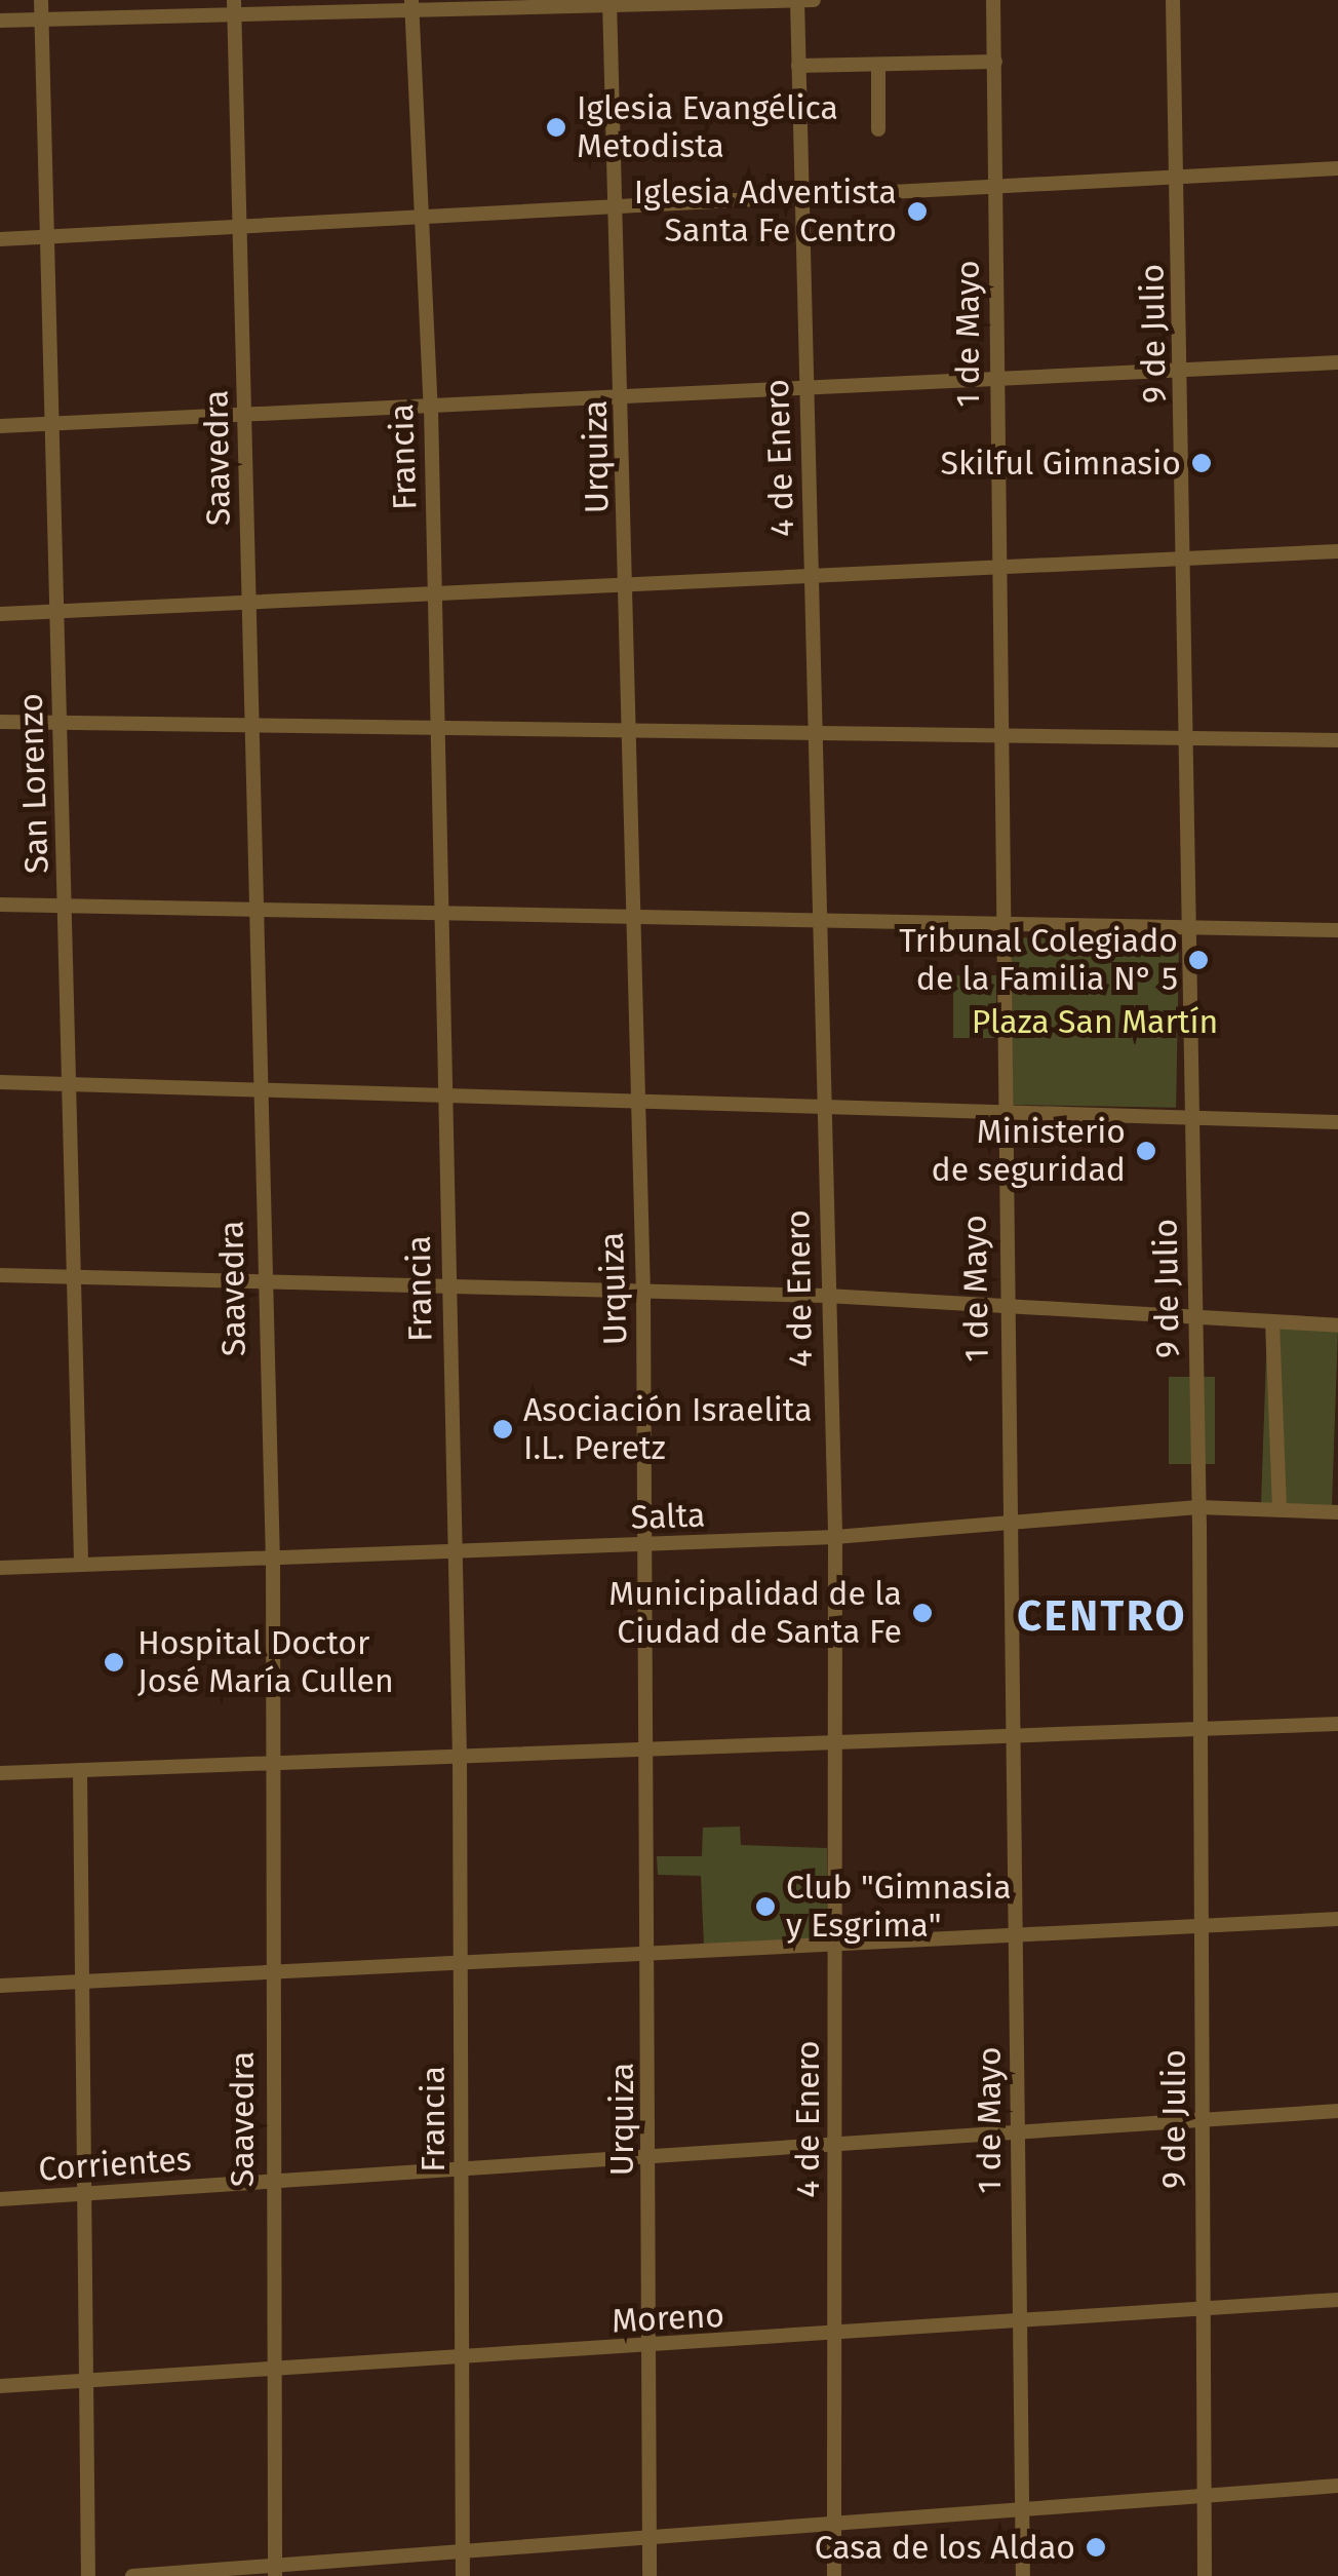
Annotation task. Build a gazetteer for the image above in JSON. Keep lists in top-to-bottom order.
{
  "streets": {
    "street": [
      "1 de Mayo",
      "9 de Julio",
      "Francia",
      "Urquiza",
      "Saavedra",
      "4 de Enero",
      "San Lorenzo",
      "Salta",
      "Corrientes",
      "Moreno"
    ]
  },
  "crossings": [
    ["1 de Mayo", "Salta"],
    ["1 de Mayo", "Corrientes"],
    ["1 de Mayo", "Moreno"],
    ["9 de Julio", "Salta"],
    ["9 de Julio", "Corrientes"],
    ["9 de Julio", "Moreno"],
    ["Francia", "Salta"],
    ["Francia", "Corrientes"],
    ["Francia", "Moreno"],
    ["Urquiza", "Salta"],
    ["Urquiza", "Corrientes"],
    ["Urquiza", "Moreno"],
    ["Saavedra", "Salta"],
    ["Saavedra", "Corrientes"],
    ["Saavedra", "Moreno"],
    ["4 de Enero", "Salta"],
    ["4 de Enero", "Corrientes"],
    ["4 de Enero", "Moreno"],
    ["San Lorenzo", "Salta"]
  ],
  "districts": ["CENTRO"],
  "parks": ["Plaza San Martín"],
  "places": [
    "Iglesia Evangélica Metodista",
    "Iglesia Adventista Santa Fe Centro",
    "Skilful Gimnasio",
    "Tribunal Colegiado de la Familia N° 5",
    "Ministerio de seguridad",
    "Asociación Israelita I.L. Peretz",
    "Municipalidad de la Ciudad de Santa Fe",
    "Hospital Doctor José María Cullen",
    "Club \"Gimnasia y Esgrima\"",
    "Casa de los Aldao"
  ]
}
